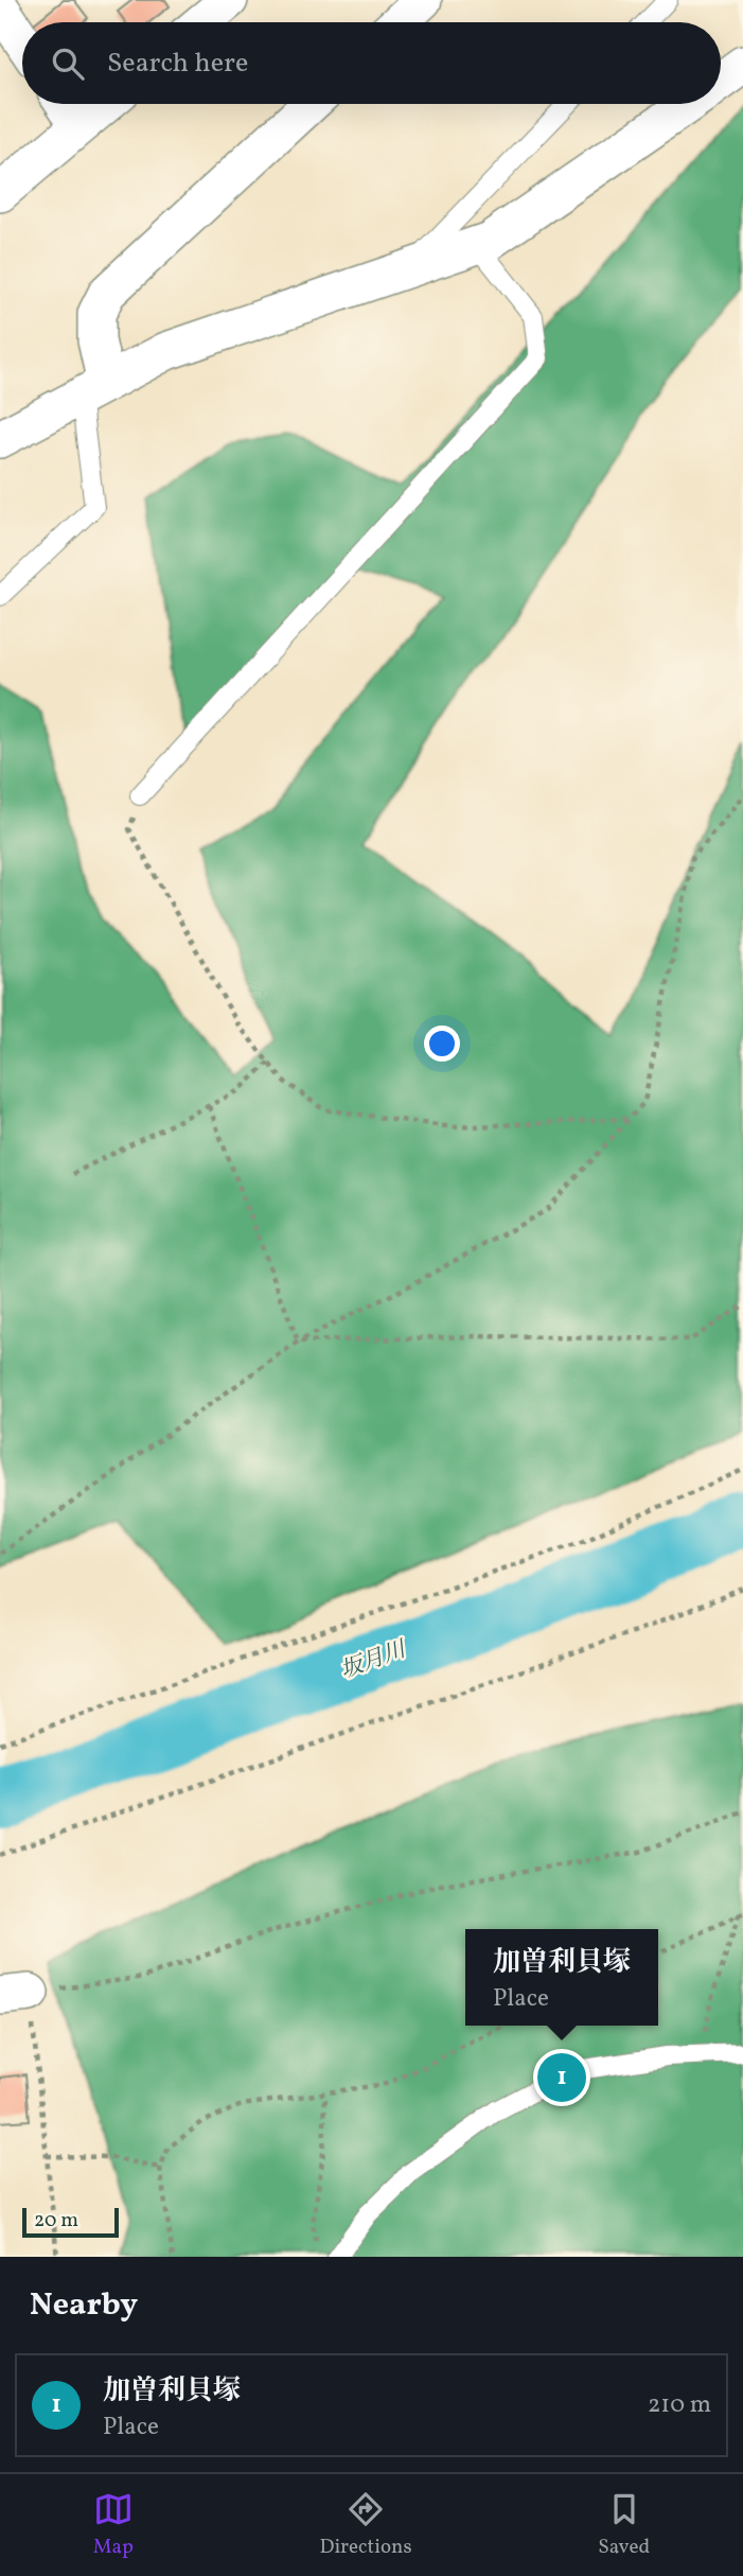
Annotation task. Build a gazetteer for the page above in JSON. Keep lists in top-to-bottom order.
{
  "water": ["坂月川"],
  "scale_bar": "20 m",
  "page": {
    "search": "Search here",
    "popup": ["加曽利貝塚", "Place"],
    "pins": "1",
    "scale": "20 m",
    "heading": "Nearby",
    "list": [
      {
        "mark": "1",
        "name": "加曽利貝塚",
        "note": "Place",
        "value": "210 m"
      }
    ],
    "nav": ["Map", "Directions", "Saved"]
  }
}
